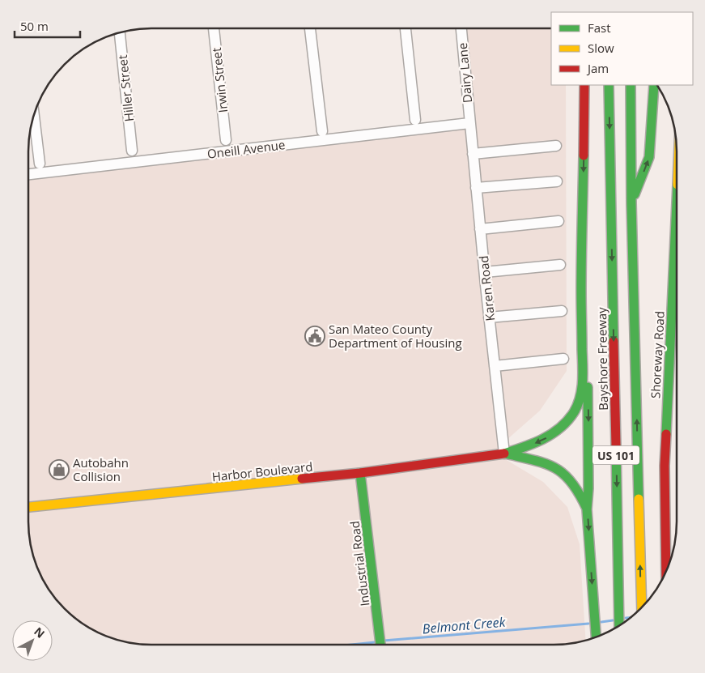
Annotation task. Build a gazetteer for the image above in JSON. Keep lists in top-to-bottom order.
{
  "streets": {
    "main road": [
      "Shoreway Road",
      "Bayshore Freeway",
      "US 101",
      "Harbor Boulevard",
      "Industrial Road"
    ],
    "street": [
      "Dairy Lane",
      "Irwin Street",
      "Hiller Street",
      "Oneill Avenue",
      "Karen Road"
    ]
  },
  "crossings": [
    ["Dairy Lane", "Oneill Avenue"],
    ["Dairy Lane", "Karen Road"],
    ["Oneill Avenue", "Karen Road"],
    ["Karen Road", "Harbor Boulevard"],
    ["Harbor Boulevard", "Industrial Road"]
  ],
  "water": ["Belmont Creek"],
  "places": {
    "public building": ["San Mateo County Department of Housing"],
    "shop": ["Autobahn Collision"]
  },
  "legend": ["Fast", "Slow", "Jam"],
  "scale_bar": "50 m",
  "north": "top right"
}
